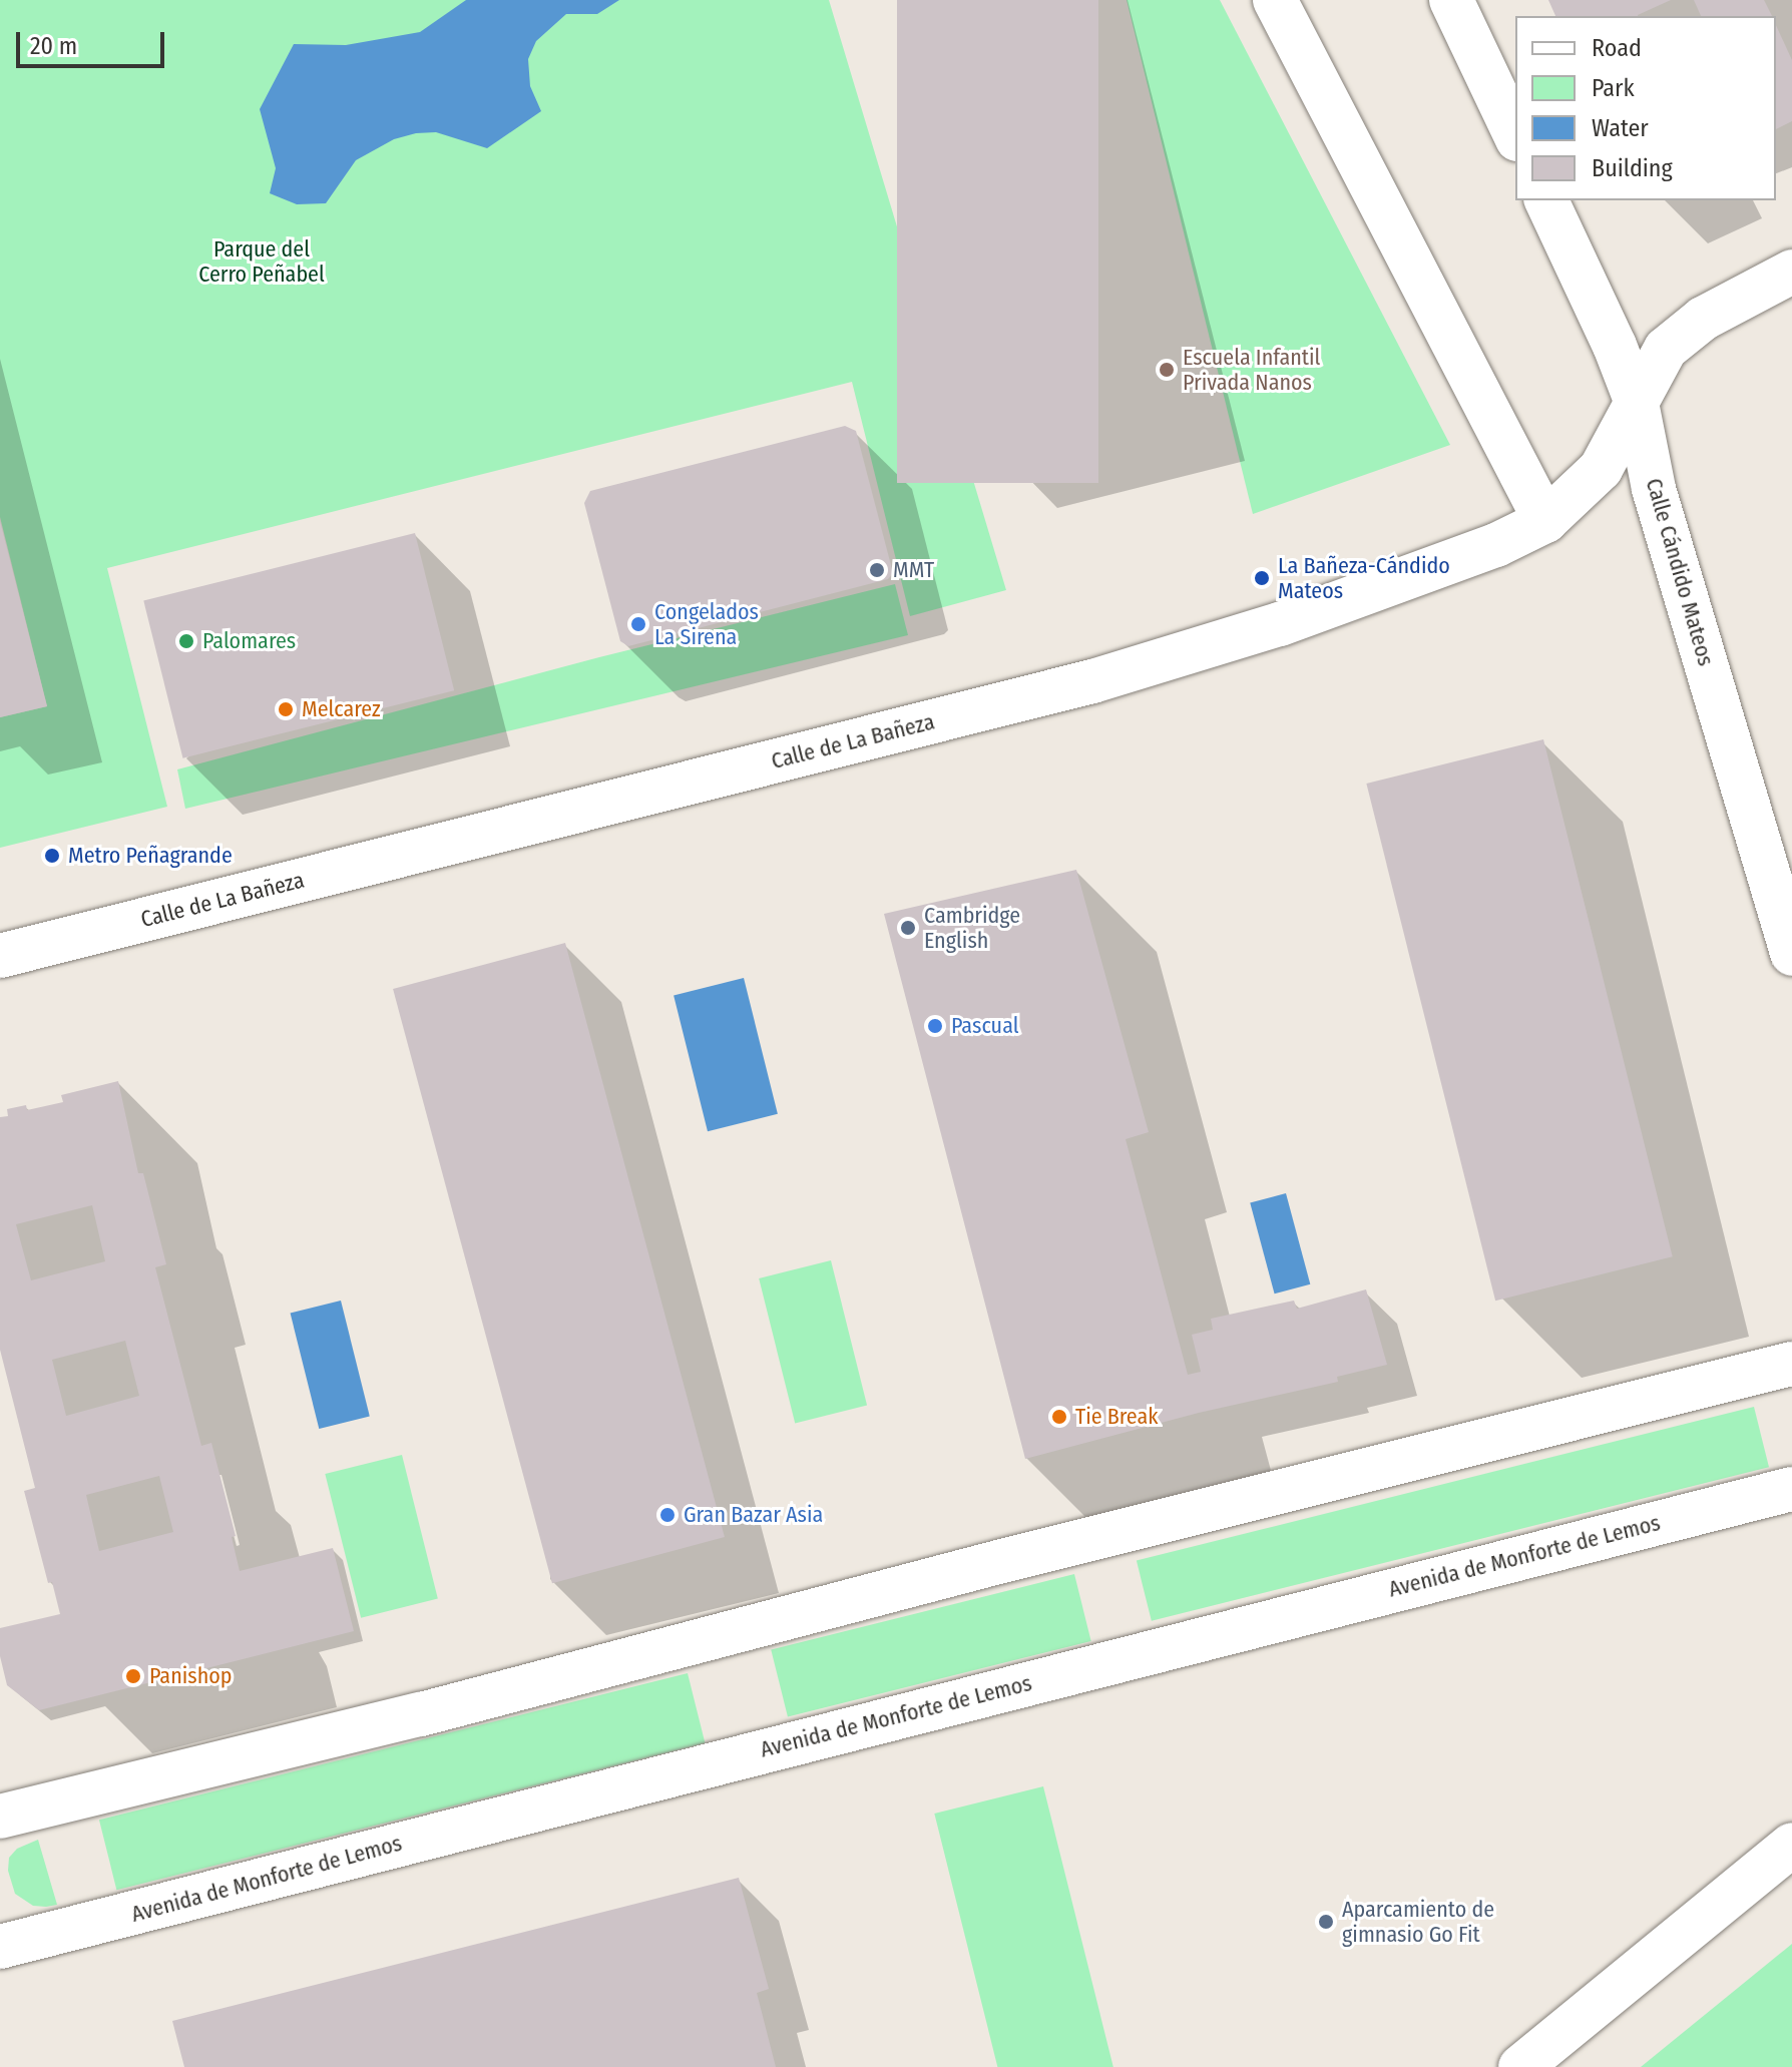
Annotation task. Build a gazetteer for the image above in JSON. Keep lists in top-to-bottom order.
{
  "streets": {
    "street": ["Calle Cándido Mateos", "Calle de La Bañeza", "Avenida de Monforte de Lemos"]
  },
  "crossings": [
    ["Calle Cándido Mateos", "Calle de La Bañeza"]
  ],
  "parks": ["Parque del Cerro Peñabel"],
  "places": [
    "Escuela Infantil Privada Nanos",
    "MMT",
    "La Bañeza-Cándido Mateos",
    "Congelados La Sirena",
    "Palomares",
    "Melcarez",
    "Metro Peñagrande",
    "Cambridge English",
    "Pascual",
    "Tie Break",
    "Gran Bazar Asia",
    "Panishop",
    "Aparcamiento de gimnasio Go Fit"
  ],
  "legend": [
    "Road",
    "Park",
    "Water",
    "Building"
  ],
  "scale_bar": "20 m"
}
